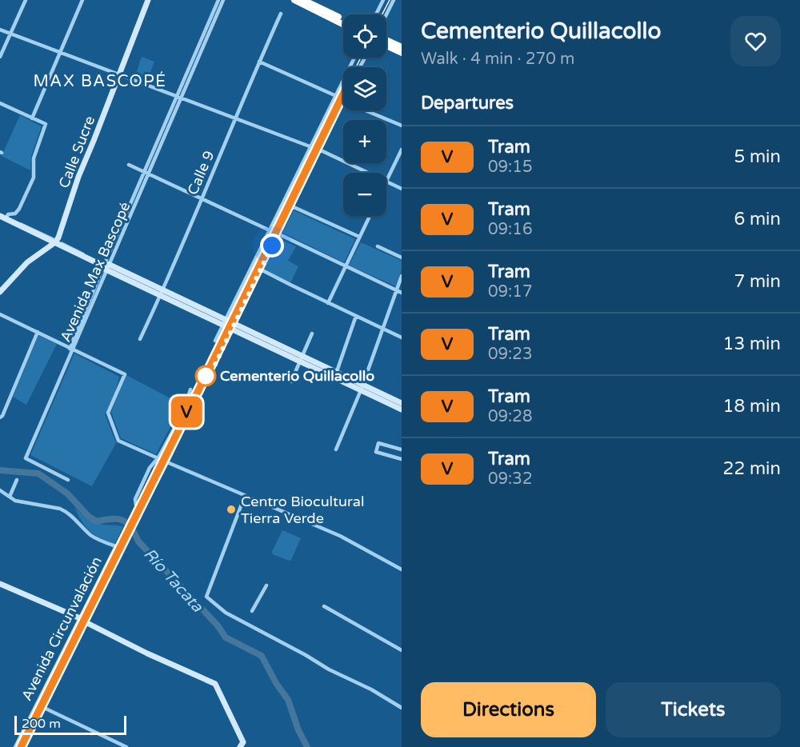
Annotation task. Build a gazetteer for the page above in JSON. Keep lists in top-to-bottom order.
{
  "streets": {
    "main road": ["Calle Sucre"],
    "street": ["Calle 9", "Avenida Max Bascopé", "Avenida Circunvalación"]
  },
  "districts": ["MAX BASCOPÉ"],
  "water": ["Río Tacata"],
  "places": ["Cementerio Quillacollo", "Centro Biocultural Tierra Verde"],
  "lines": ["tram line V"],
  "scale_bar": "200 m",
  "page": {
    "on_map": "V",
    "heading": [
      ["Cementerio Quillacollo", "Walk · 4 min · 270 m"],
      "Departures"
    ],
    "map_buttons": ["+", "−"],
    "list": [
      {
        "mark": "V",
        "name": "Tram",
        "note": "09:15",
        "value": "5 min"
      },
      {
        "mark": "V",
        "name": "Tram",
        "note": "09:16",
        "value": "6 min"
      },
      {
        "mark": "V",
        "name": "Tram",
        "note": "09:17",
        "value": "7 min"
      },
      {
        "mark": "V",
        "name": "Tram",
        "note": "09:23",
        "value": "13 min"
      },
      {
        "mark": "V",
        "name": "Tram",
        "note": "09:28",
        "value": "18 min"
      },
      {
        "mark": "V",
        "name": "Tram",
        "note": "09:32",
        "value": "22 min"
      }
    ],
    "buttons": ["Directions", "Tickets"],
    "scale": "200 m"
  }
}
